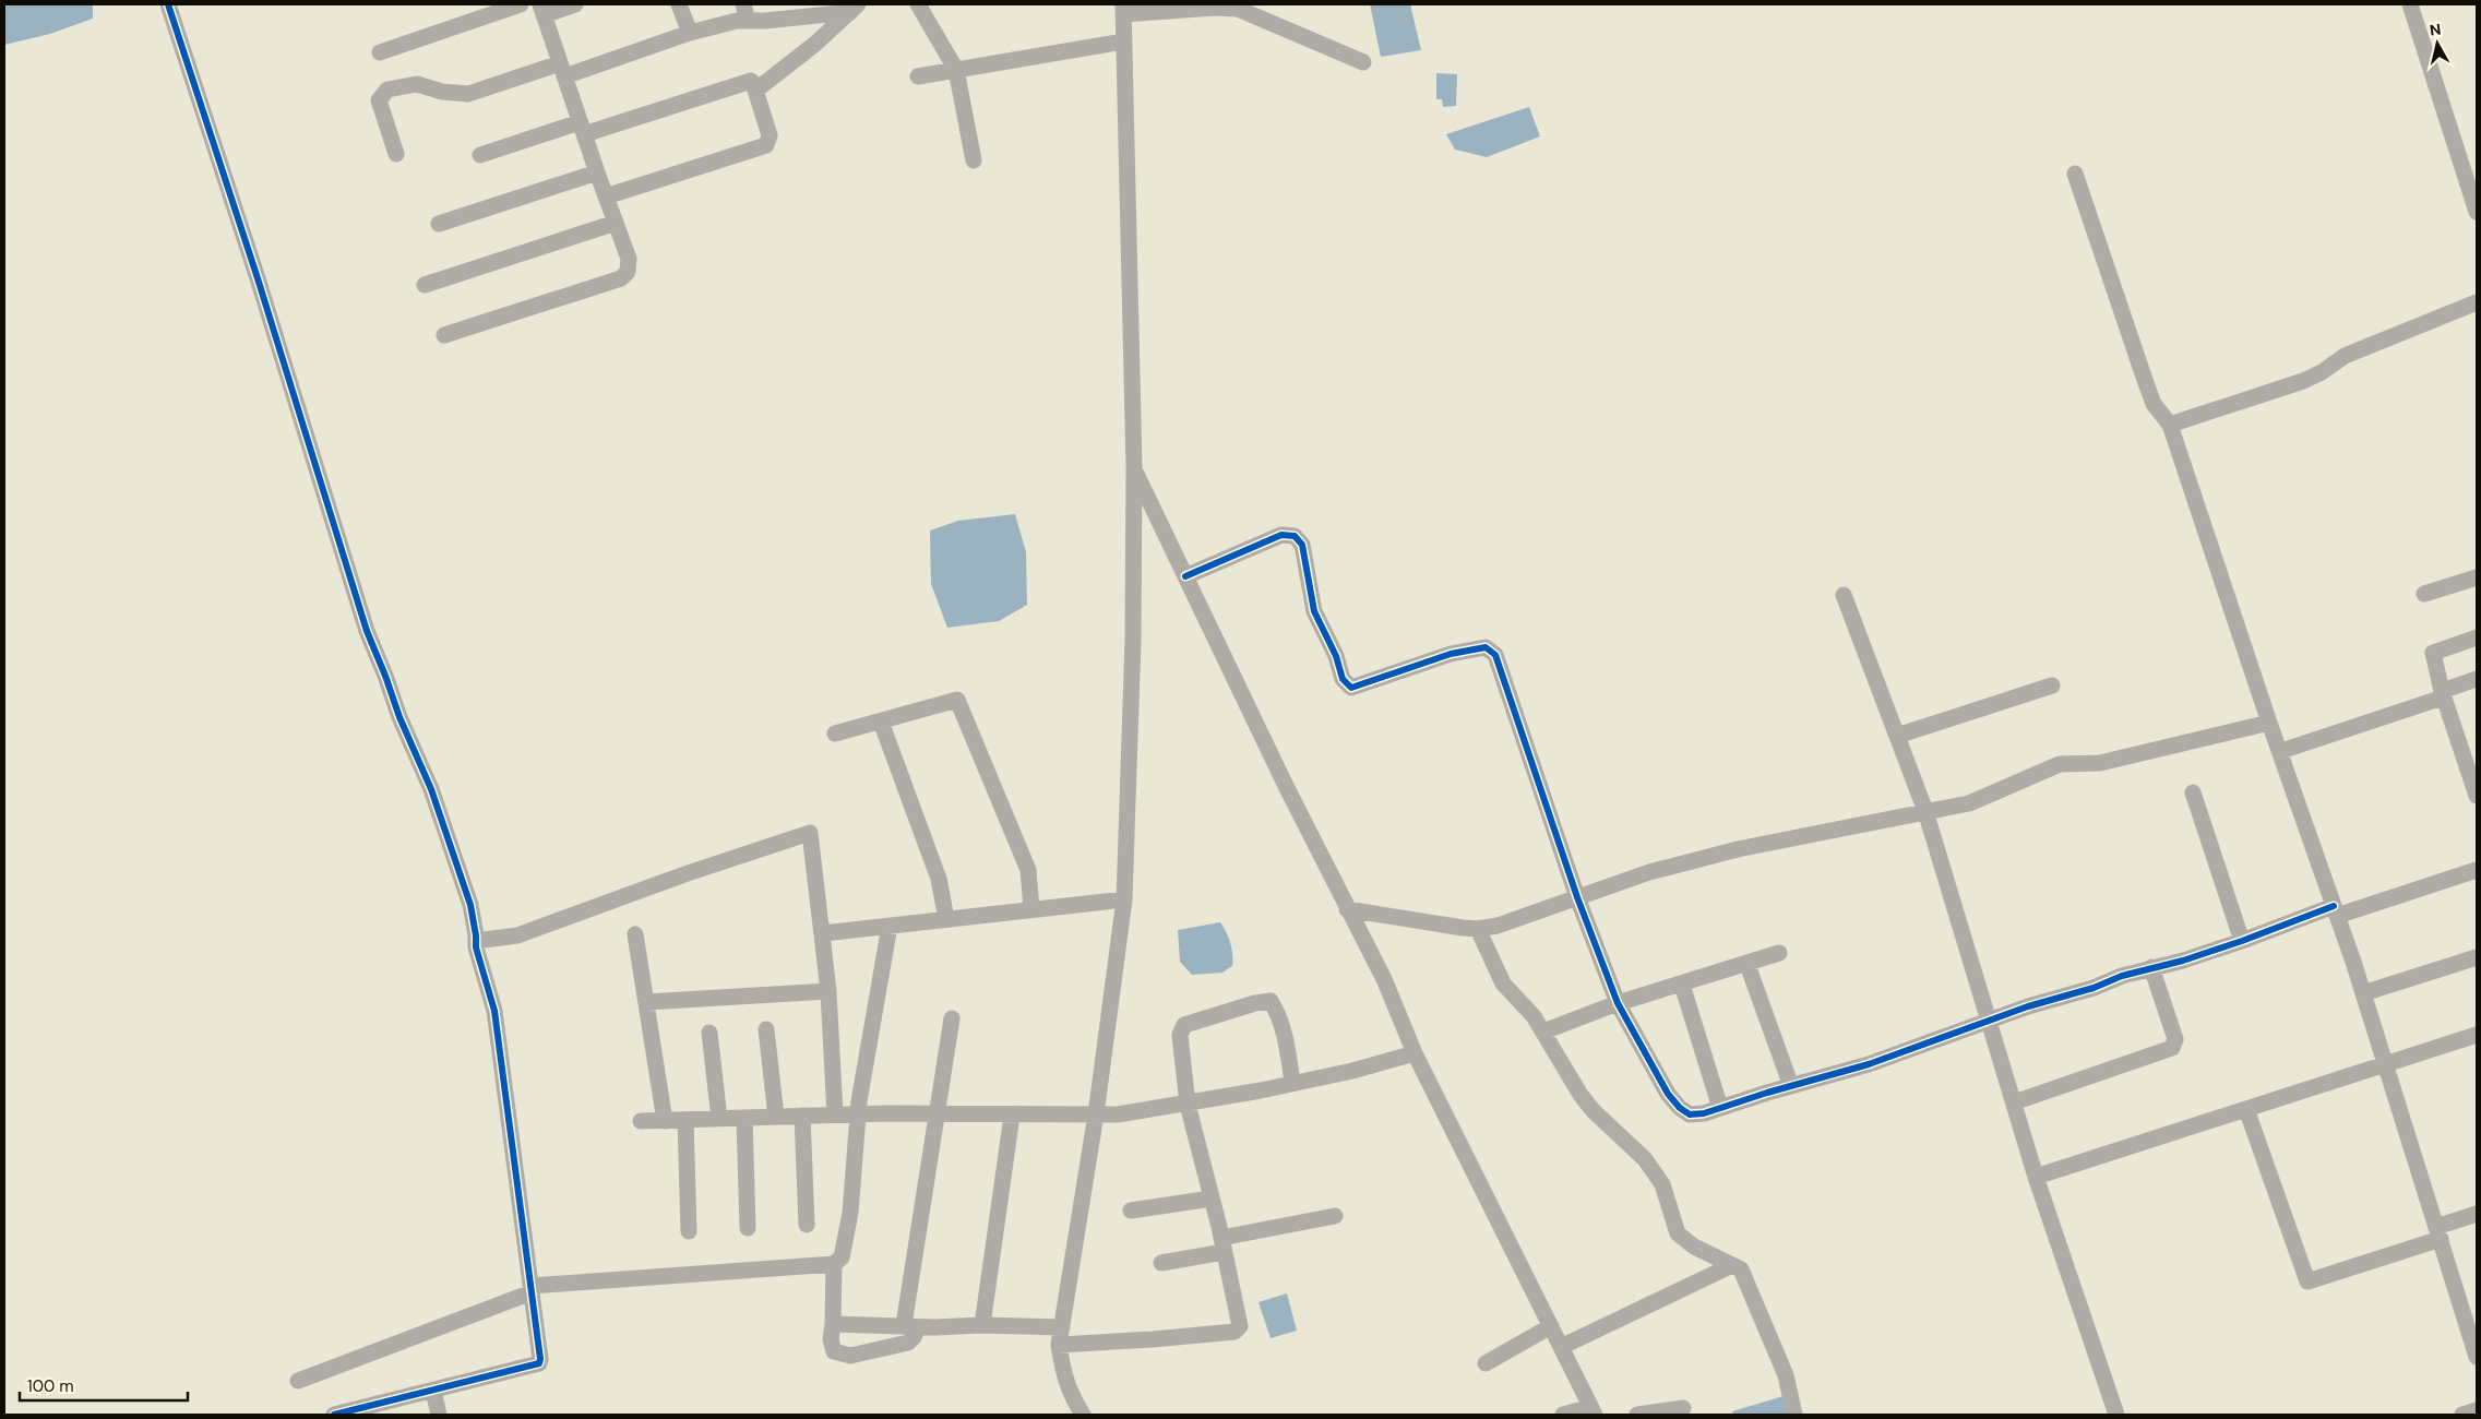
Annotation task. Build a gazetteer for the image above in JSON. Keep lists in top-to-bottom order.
{
  "scale_bar": "100 m",
  "north": "top"
}
